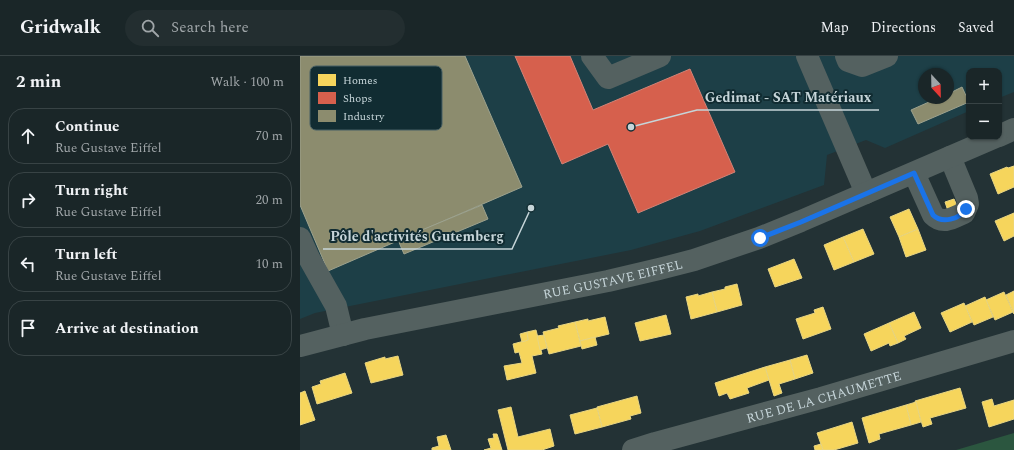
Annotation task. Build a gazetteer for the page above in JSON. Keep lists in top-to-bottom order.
{
  "streets": {
    "street": ["RUE GUSTAVE EIFFEL", "RUE DE LA CHAUMETTE"]
  },
  "places": ["Gedimat - SAT Matériaux", "Pôle d'activités Gutemberg"],
  "legend": ["Homes", "Shops", "Industry"],
  "north": "bottom",
  "page": {
    "header": "Gridwalk",
    "search": "Search here",
    "nav": ["Map", "Directions", "Saved"],
    "heading": ["2 min", "Walk · 100 m"],
    "map_buttons": ["+", "−"],
    "list": [
      ["Continue", "Rue Gustave Eiffel", "70 m"],
      ["Turn right", "Rue Gustave Eiffel", "20 m"],
      ["Turn left", "Rue Gustave Eiffel", "10 m"],
      "Arrive at destination"
    ]
  }
}
